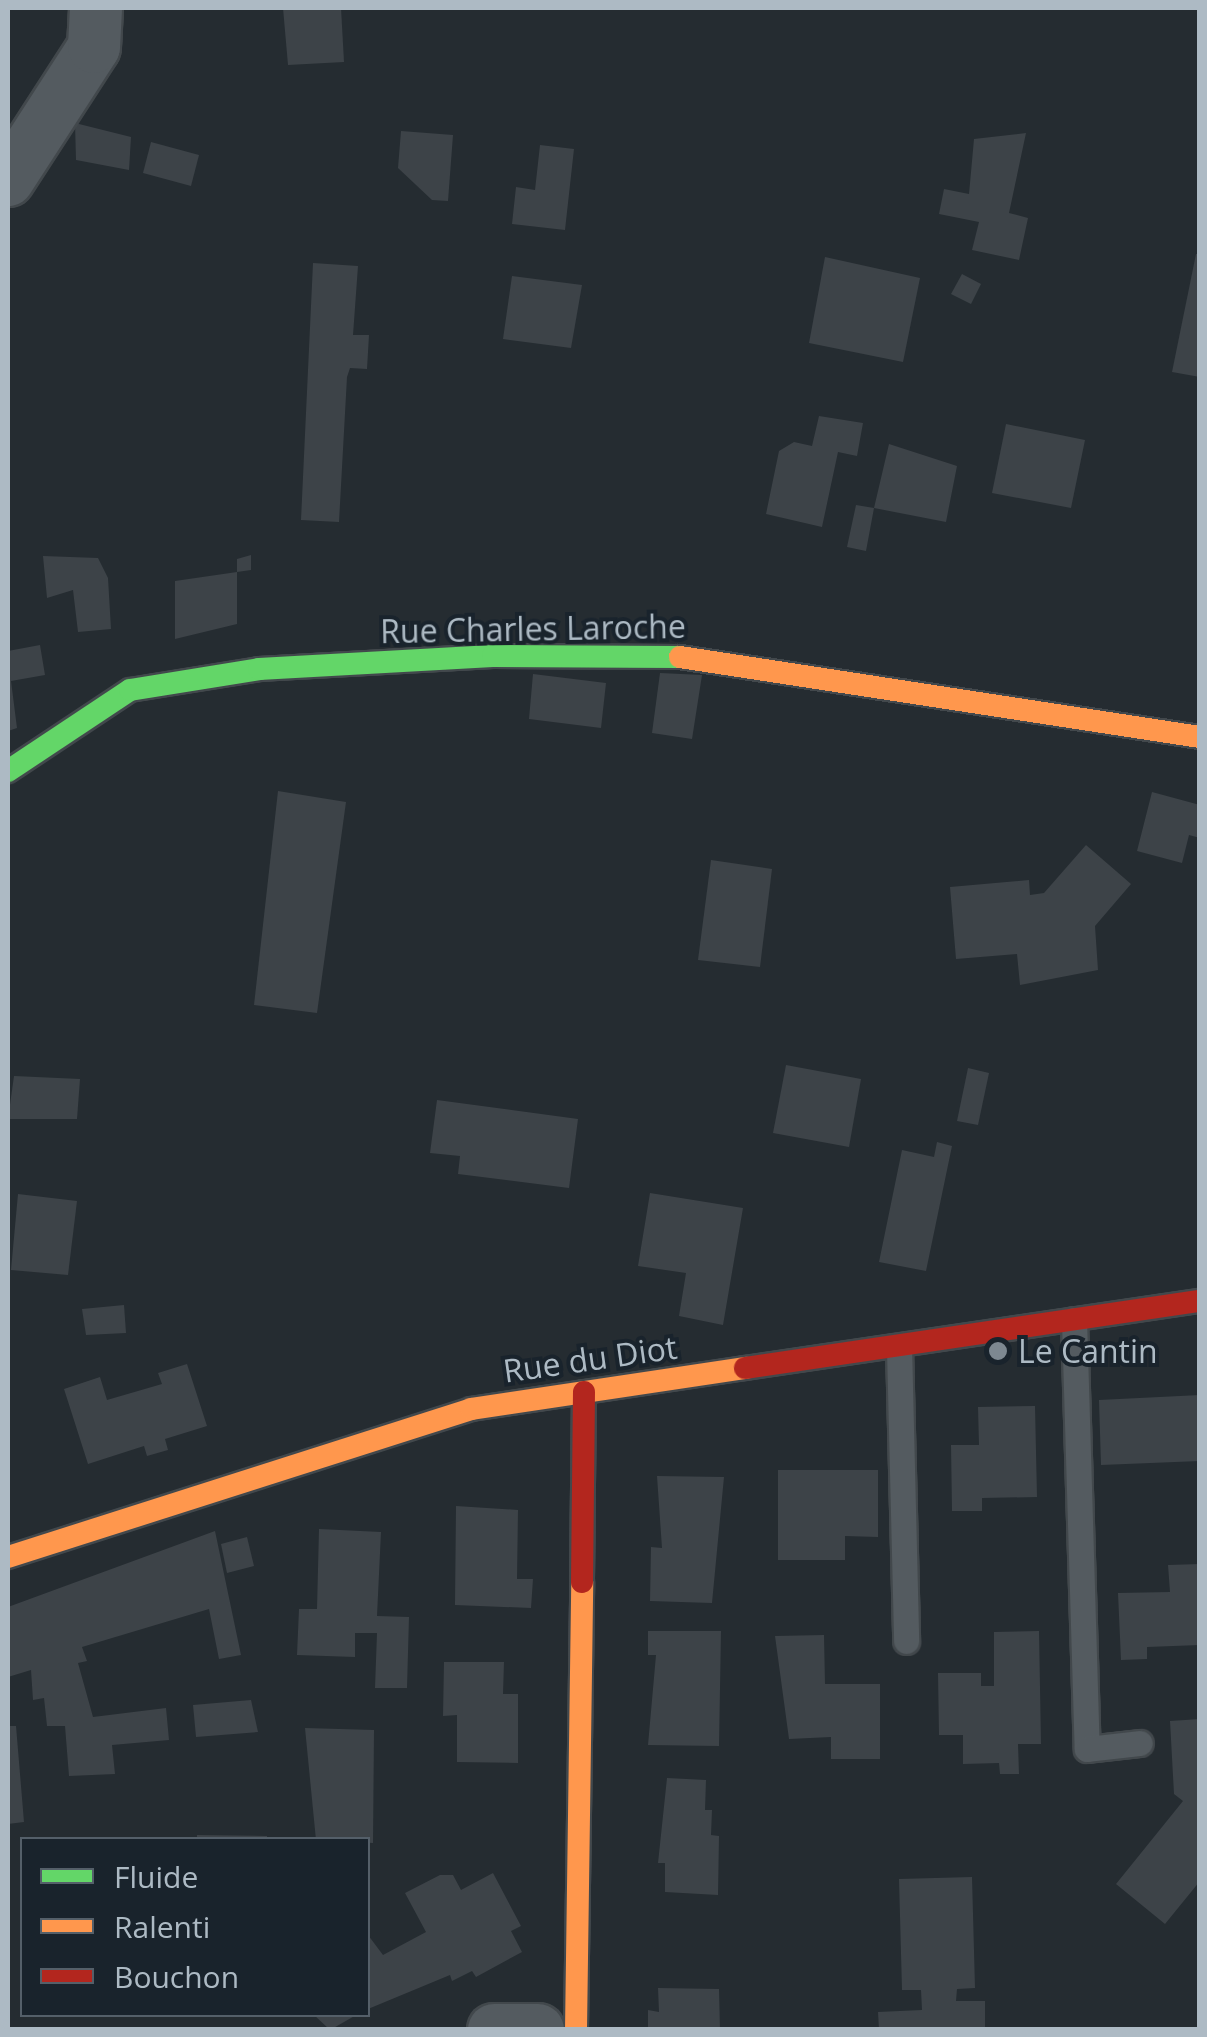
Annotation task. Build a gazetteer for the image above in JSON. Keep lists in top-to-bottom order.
{
  "streets": {
    "street": ["Rue Charles Laroche", "Rue du Diot"]
  },
  "places": ["Le Cantin"],
  "legend": ["Fluide", "Ralenti", "Bouchon"]
}
